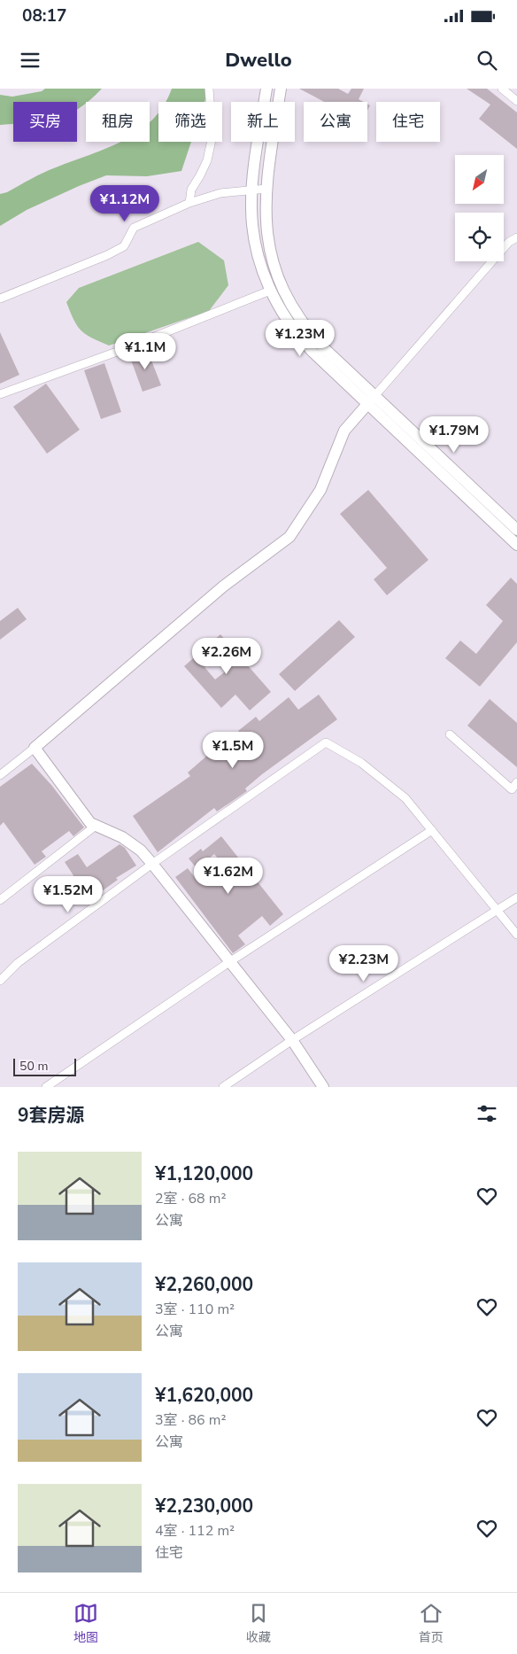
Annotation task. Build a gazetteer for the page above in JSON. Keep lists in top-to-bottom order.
{
  "scale_bar": "50 m",
  "north": "bottom left",
  "page": {
    "status": "08:17",
    "header": "Dwello",
    "chip": [
      "买房",
      "租房",
      "筛选",
      "新上",
      "公寓",
      "住宅"
    ],
    "price": [
      "¥1.12M",
      "¥1.23M",
      "¥1.1M",
      "¥1.79M",
      "¥2.26M",
      "¥1.5M",
      "¥1.62M",
      "¥1.52M",
      "¥2.23M"
    ],
    "scale": "50 m",
    "heading": "9套房源",
    "list": [
      {
        "name": "¥1,120,000",
        "note": "2室 · 68 m² · 公寓"
      },
      {
        "name": "¥2,260,000",
        "note": "3室 · 110 m² · 公寓"
      },
      {
        "name": "¥1,620,000",
        "note": "3室 · 86 m² · 公寓"
      },
      {
        "name": "¥2,230,000",
        "note": "4室 · 112 m² · 住宅"
      }
    ],
    "tabs": ["地图", "收藏", "首页"]
  }
}
